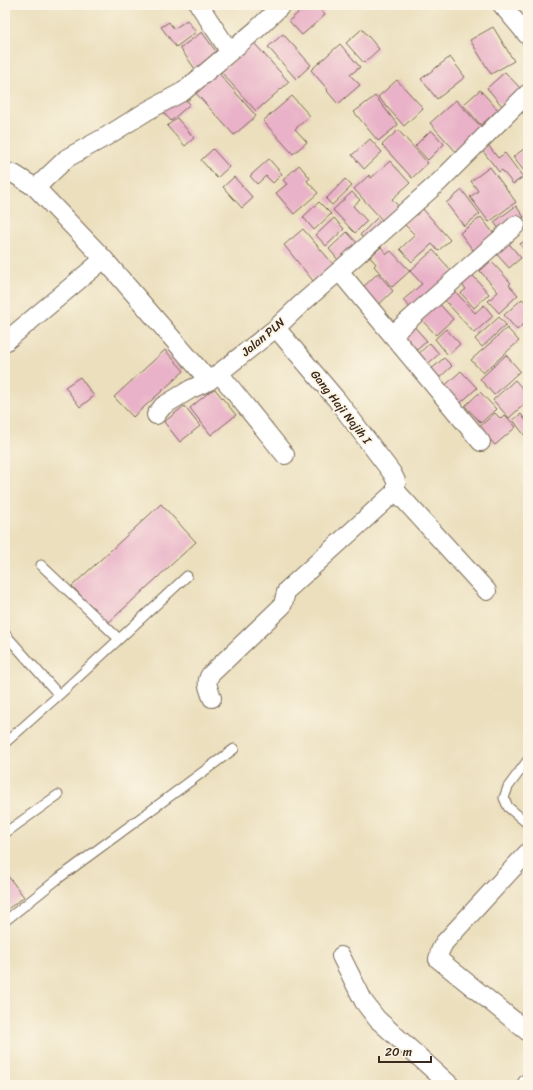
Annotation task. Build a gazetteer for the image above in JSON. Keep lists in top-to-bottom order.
{
  "streets": {
    "street": ["Jalan PLN", "Gang Haji Najih I"]
  },
  "crossings": [
    ["Jalan PLN", "Gang Haji Najih I"]
  ],
  "scale_bar": "20 m"
}
